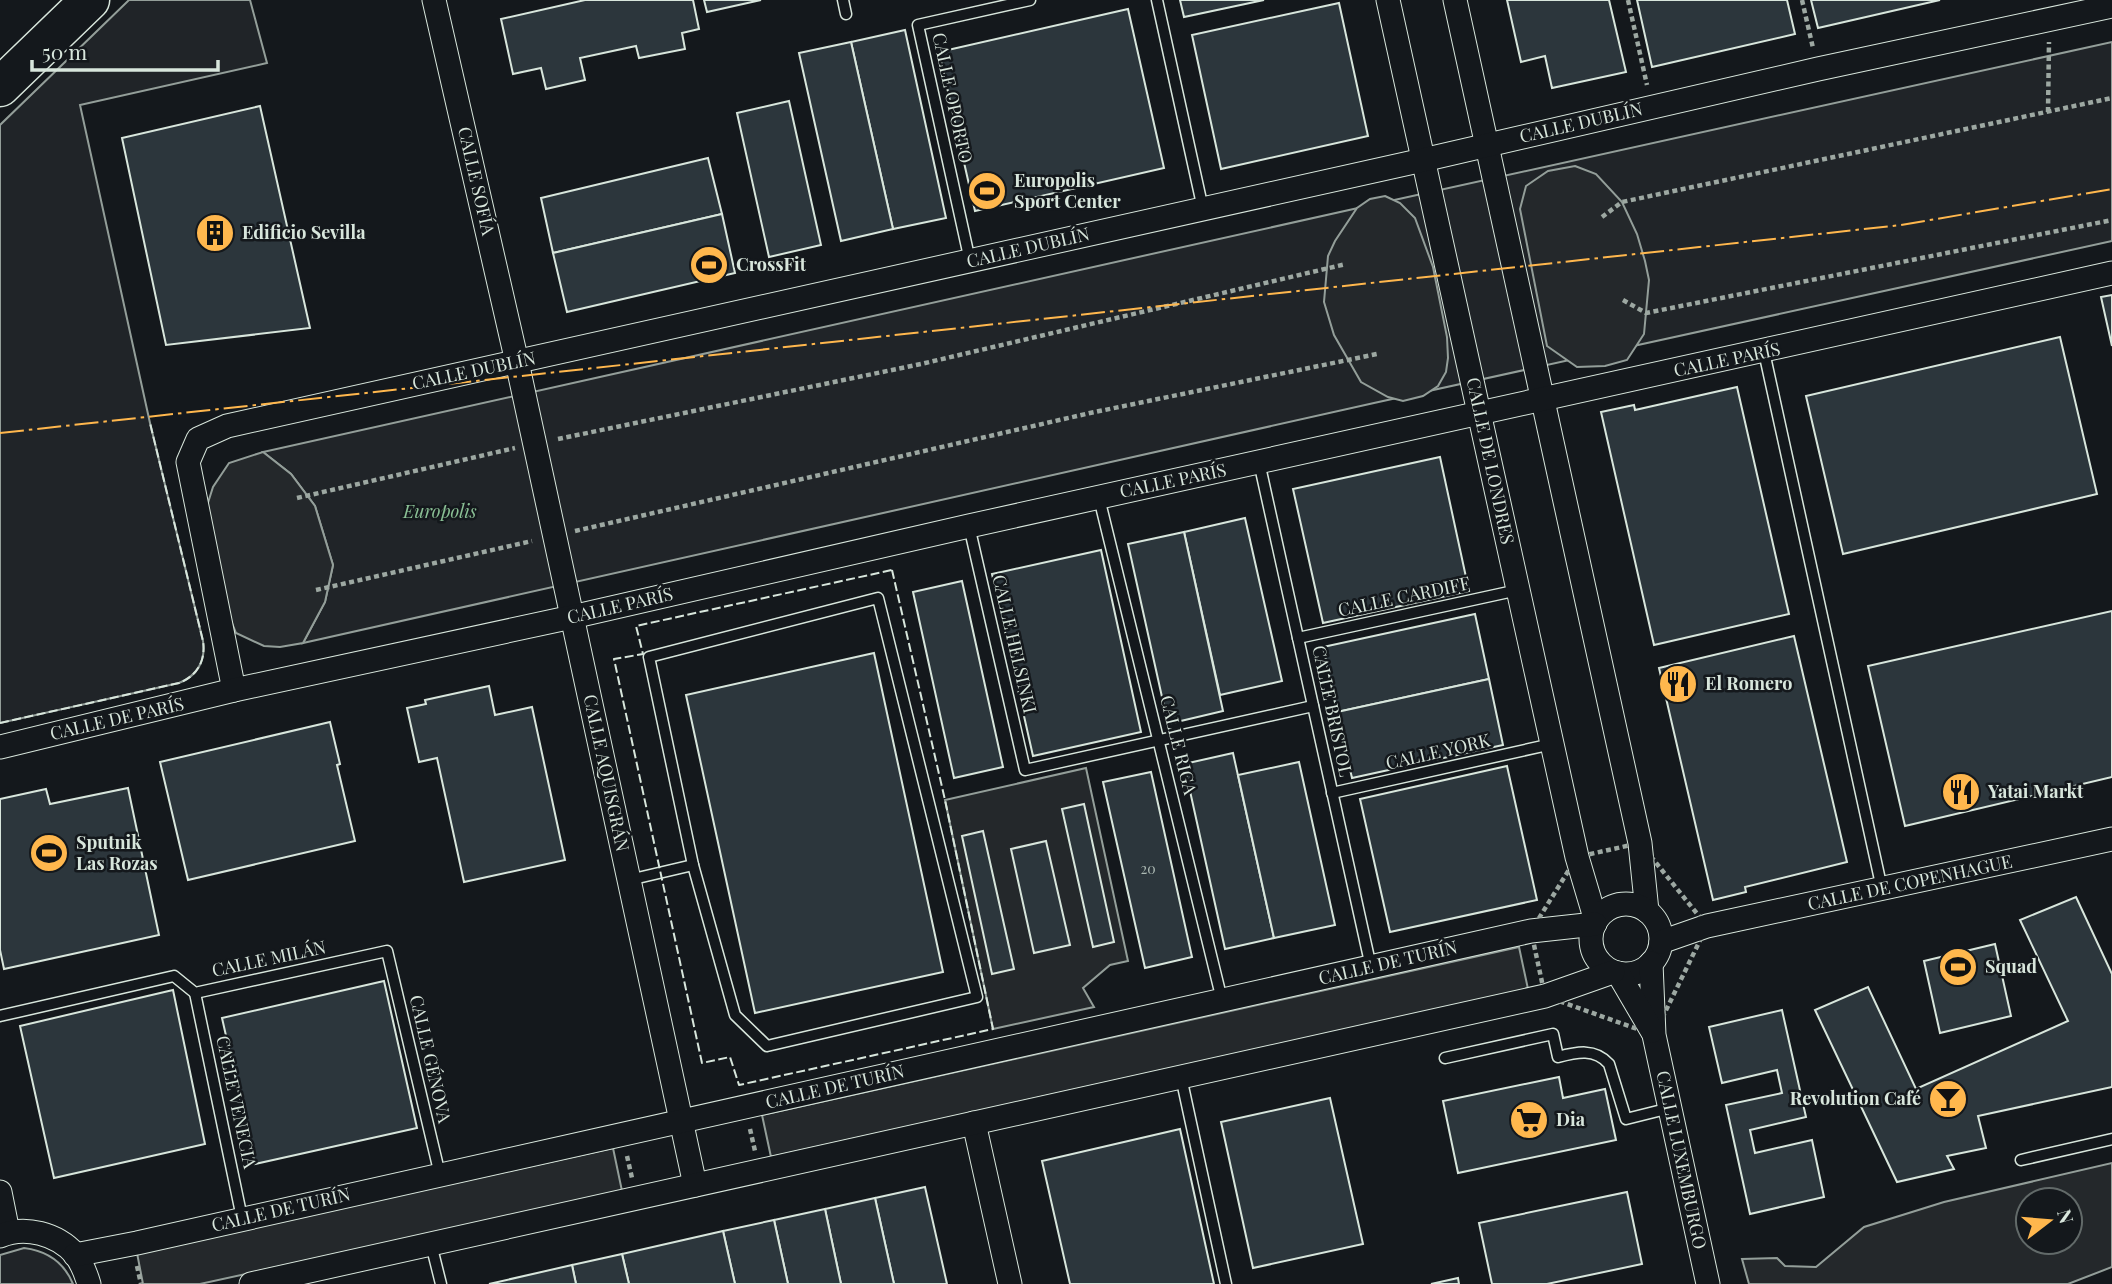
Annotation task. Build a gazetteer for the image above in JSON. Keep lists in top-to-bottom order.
{
  "streets": {
    "street": [
      "CALLE DUBLÍN",
      "CALLE SOFÍA",
      "CALLE PARÍS",
      "CALLE DE LONDRES",
      "CALLE DE PARÍS",
      "CALLE AQUISGRÁN",
      "CALLE DE COPENHAGUE",
      "CALLE DE TURÍN",
      "CALLE LUXEMBURGO"
    ],
    "lane": [
      "CALLE OPORTO",
      "CALLE CARDIFF",
      "CALLE HELSINKI",
      "CALLE BRISTOL",
      "CALLE RIGA",
      "CALLE YORK",
      "CALLE MILÁN",
      "CALLE GÉNOVA",
      "CALLE VENECIA"
    ]
  },
  "crossings": [
    ["CALLE OPORTO", "CALLE DUBLÍN"],
    ["CALLE DUBLÍN", "CALLE SOFÍA"],
    ["CALLE DUBLÍN", "CALLE PARÍS"],
    ["CALLE DUBLÍN", "CALLE DE LONDRES"],
    ["CALLE DUBLÍN", "CALLE DE PARÍS"],
    ["CALLE DUBLÍN", "CALLE AQUISGRÁN"],
    ["CALLE SOFÍA", "CALLE AQUISGRÁN"],
    ["CALLE PARÍS", "CALLE DE LONDRES"],
    ["CALLE PARÍS", "CALLE HELSINKI"],
    ["CALLE PARÍS", "CALLE BRISTOL"],
    ["CALLE PARÍS", "CALLE DE PARÍS"],
    ["CALLE PARÍS", "CALLE RIGA"],
    ["CALLE PARÍS", "CALLE AQUISGRÁN"],
    ["CALLE DE LONDRES", "CALLE CARDIFF"],
    ["CALLE DE LONDRES", "CALLE YORK"],
    ["CALLE DE LONDRES", "CALLE DE COPENHAGUE"],
    ["CALLE DE LONDRES", "CALLE DE TURÍN"],
    ["CALLE DE LONDRES", "CALLE LUXEMBURGO"],
    ["CALLE CARDIFF", "CALLE BRISTOL"],
    ["CALLE HELSINKI", "CALLE RIGA"],
    ["CALLE BRISTOL", "CALLE YORK"],
    ["CALLE BRISTOL", "CALLE DE TURÍN"],
    ["CALLE RIGA", "CALLE DE TURÍN"],
    ["CALLE AQUISGRÁN", "CALLE DE TURÍN"],
    ["CALLE DE COPENHAGUE", "CALLE DE TURÍN"],
    ["CALLE DE COPENHAGUE", "CALLE LUXEMBURGO"],
    ["CALLE MILÁN", "CALLE GÉNOVA"],
    ["CALLE MILÁN", "CALLE VENECIA"],
    ["CALLE DE TURÍN", "CALLE GÉNOVA"],
    ["CALLE DE TURÍN", "CALLE VENECIA"],
    ["CALLE DE TURÍN", "CALLE LUXEMBURGO"]
  ],
  "parks": ["Europolis"],
  "places": {
    "sports": [
      "Europolis Sport Center",
      "CrossFit",
      "Sputnik Las Rozas",
      "Squad"
    ],
    "building": ["Edificio Sevilla"],
    "restaurant": ["El Romero", "Yatai Markt"],
    "bar": ["Revolution Café"],
    "supermarket": ["Dia"]
  },
  "house_numbers": ["20"],
  "scale_bar": "50 m",
  "north": "right"
}
